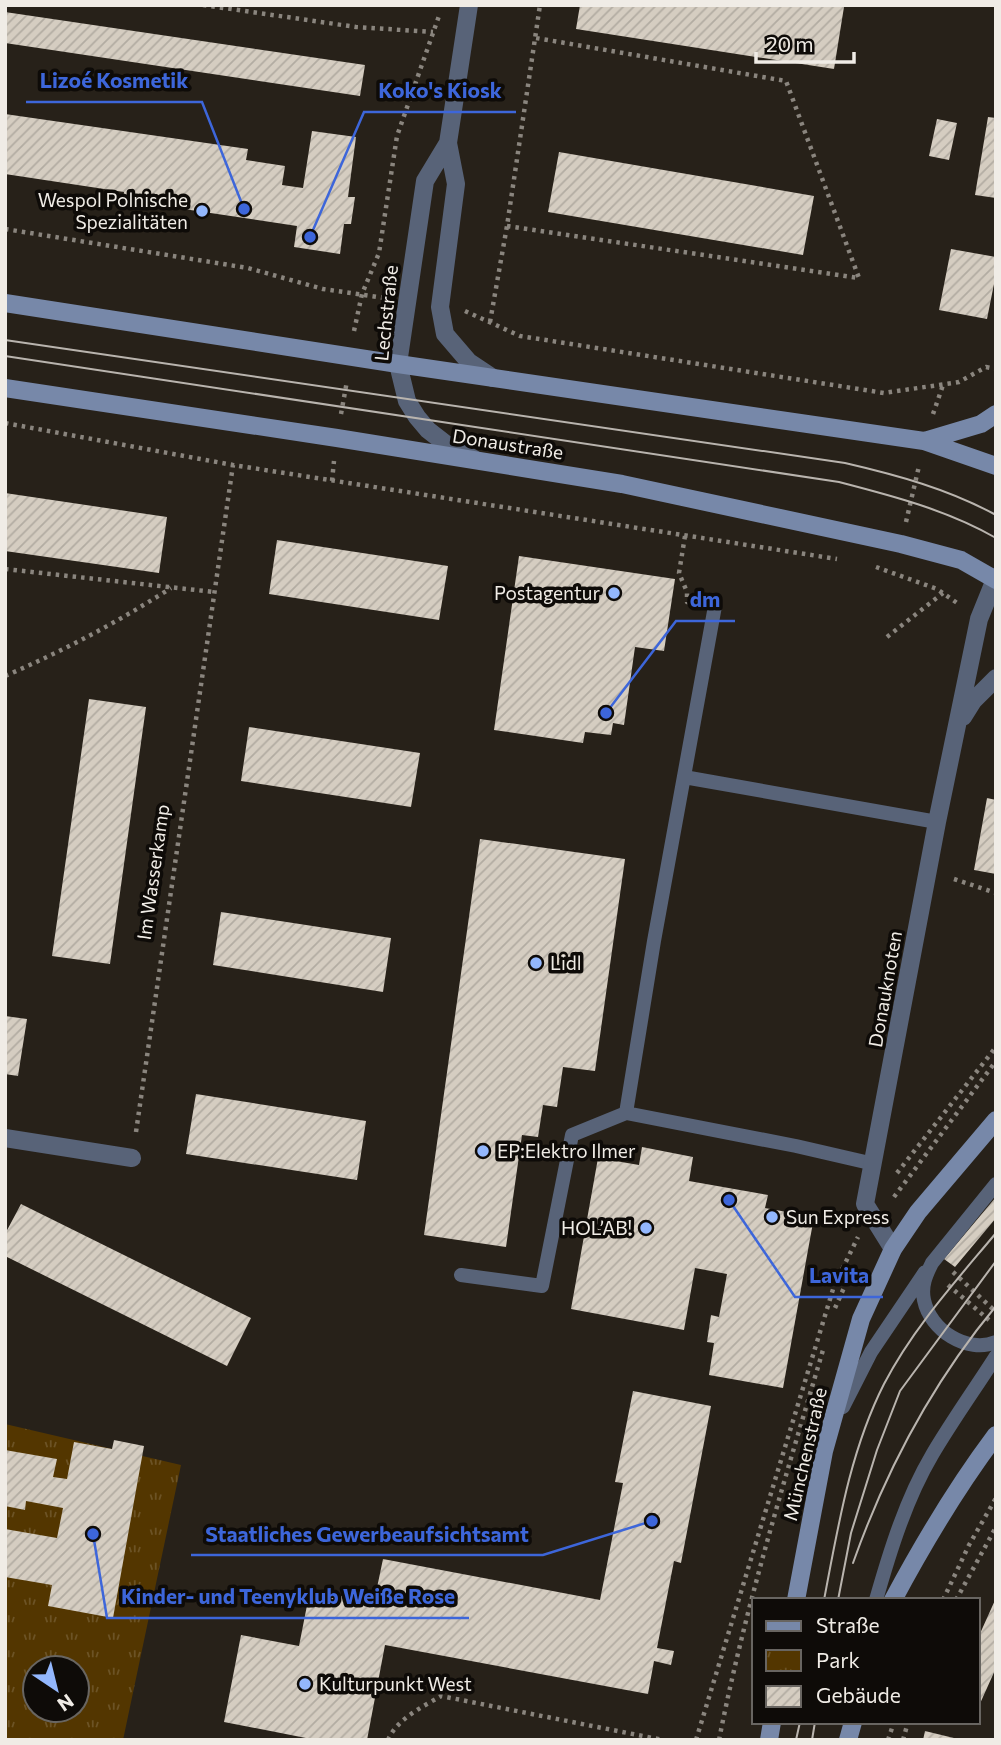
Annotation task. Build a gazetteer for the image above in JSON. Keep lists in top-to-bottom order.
{
  "streets": {
    "main road": ["Donaustraße", "Münchenstraße"],
    "street": ["Lechstraße", "Donauknoten"],
    "path": ["Im Wasserkamp"]
  },
  "crossings": [
    ["Lechstraße", "Donaustraße"],
    ["Donaustraße", "Donauknoten"],
    ["Donauknoten", "Münchenstraße"]
  ],
  "places": [
    "Lizoé Kosmetik",
    "Wespol Polnische Spezialitäten",
    "Koko's Kiosk",
    "Postagentur",
    "dm",
    "Lidl",
    "EP:Elektro Ilmer",
    "Lavita",
    "Sun Express",
    "HOL’AB!",
    "Staatliches Gewerbeaufsichtsamt",
    "Kinder- und Teenyklub Weiße Rose",
    "Kulturpunkt West"
  ],
  "legend": ["Straße", "Park", "Gebäude"],
  "scale_bar": "20 m",
  "north": "bottom right"
}
